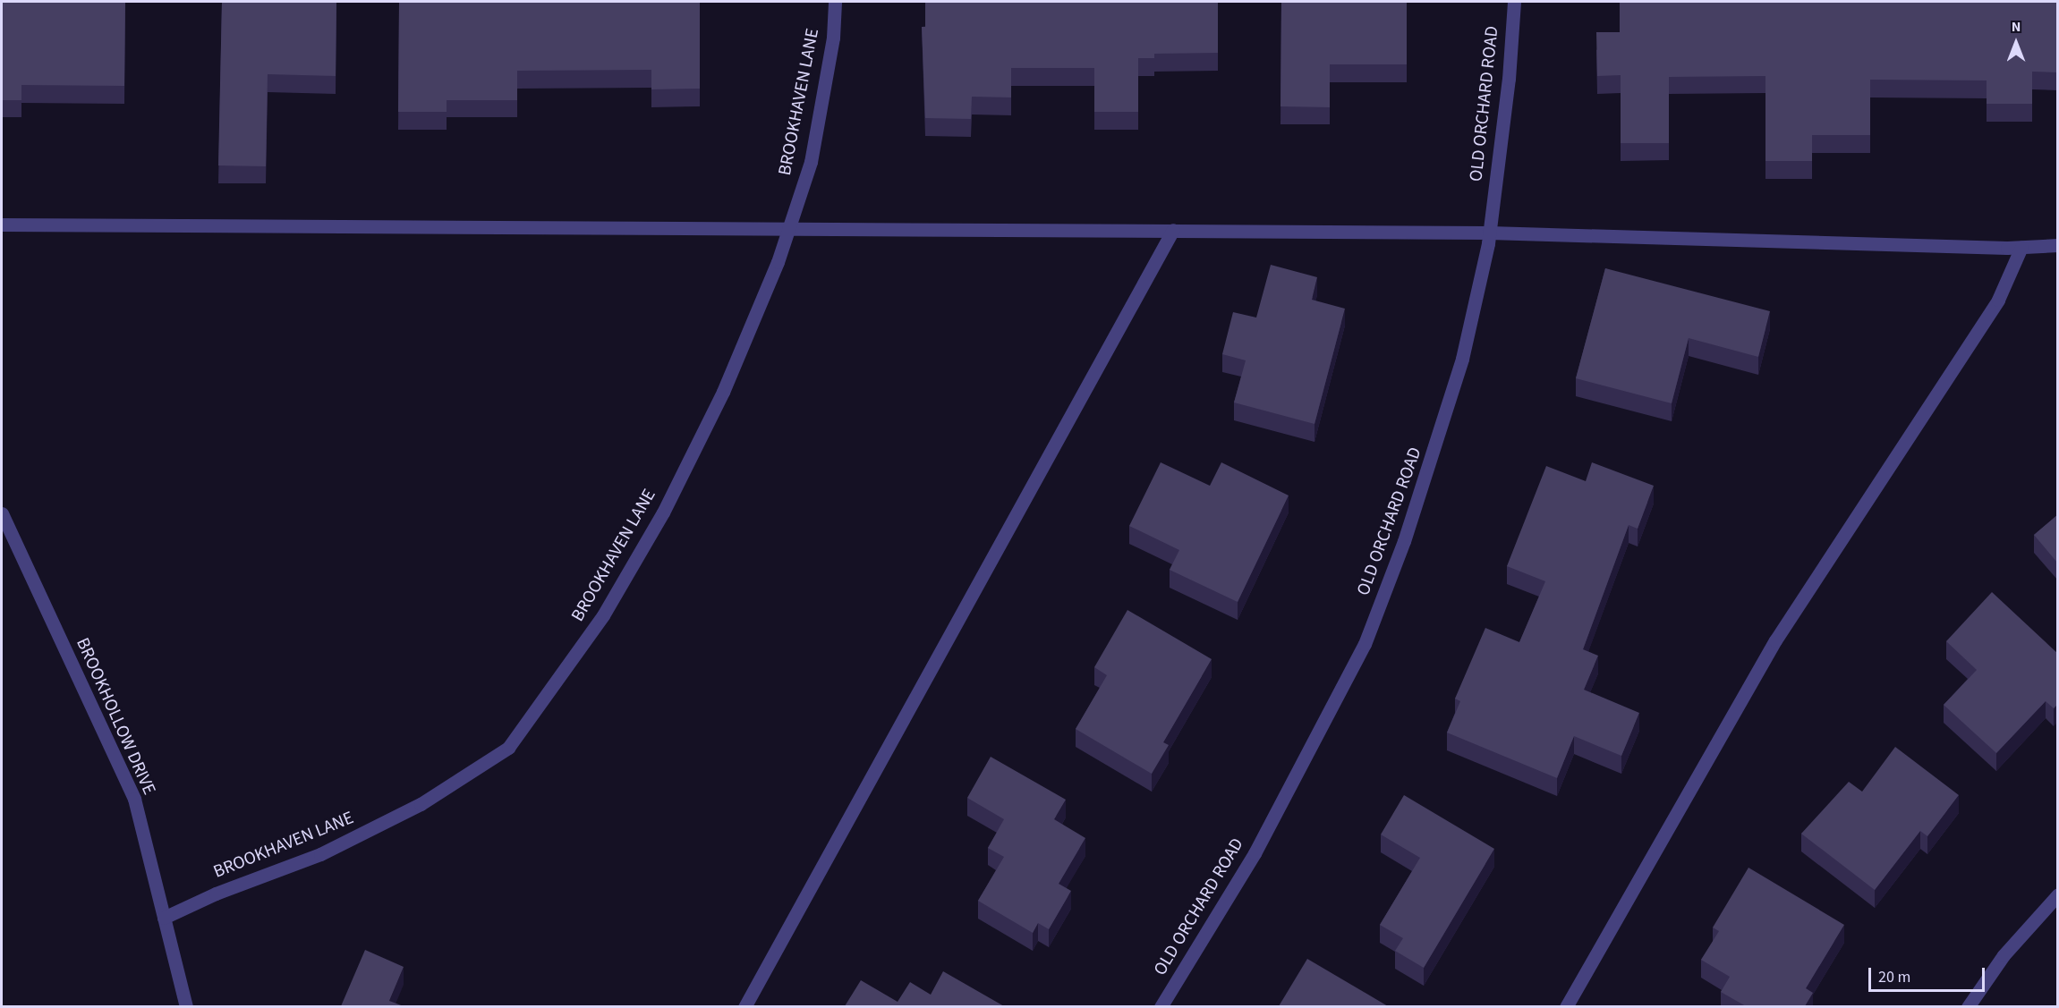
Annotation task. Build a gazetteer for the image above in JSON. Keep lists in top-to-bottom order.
{
  "streets": {
    "street": ["BROOKHAVEN LANE", "OLD ORCHARD ROAD", "BROOKHOLLOW DRIVE"]
  },
  "crossings": [
    ["BROOKHAVEN LANE", "BROOKHOLLOW DRIVE"]
  ],
  "scale_bar": "20 m",
  "north": "top"
}
